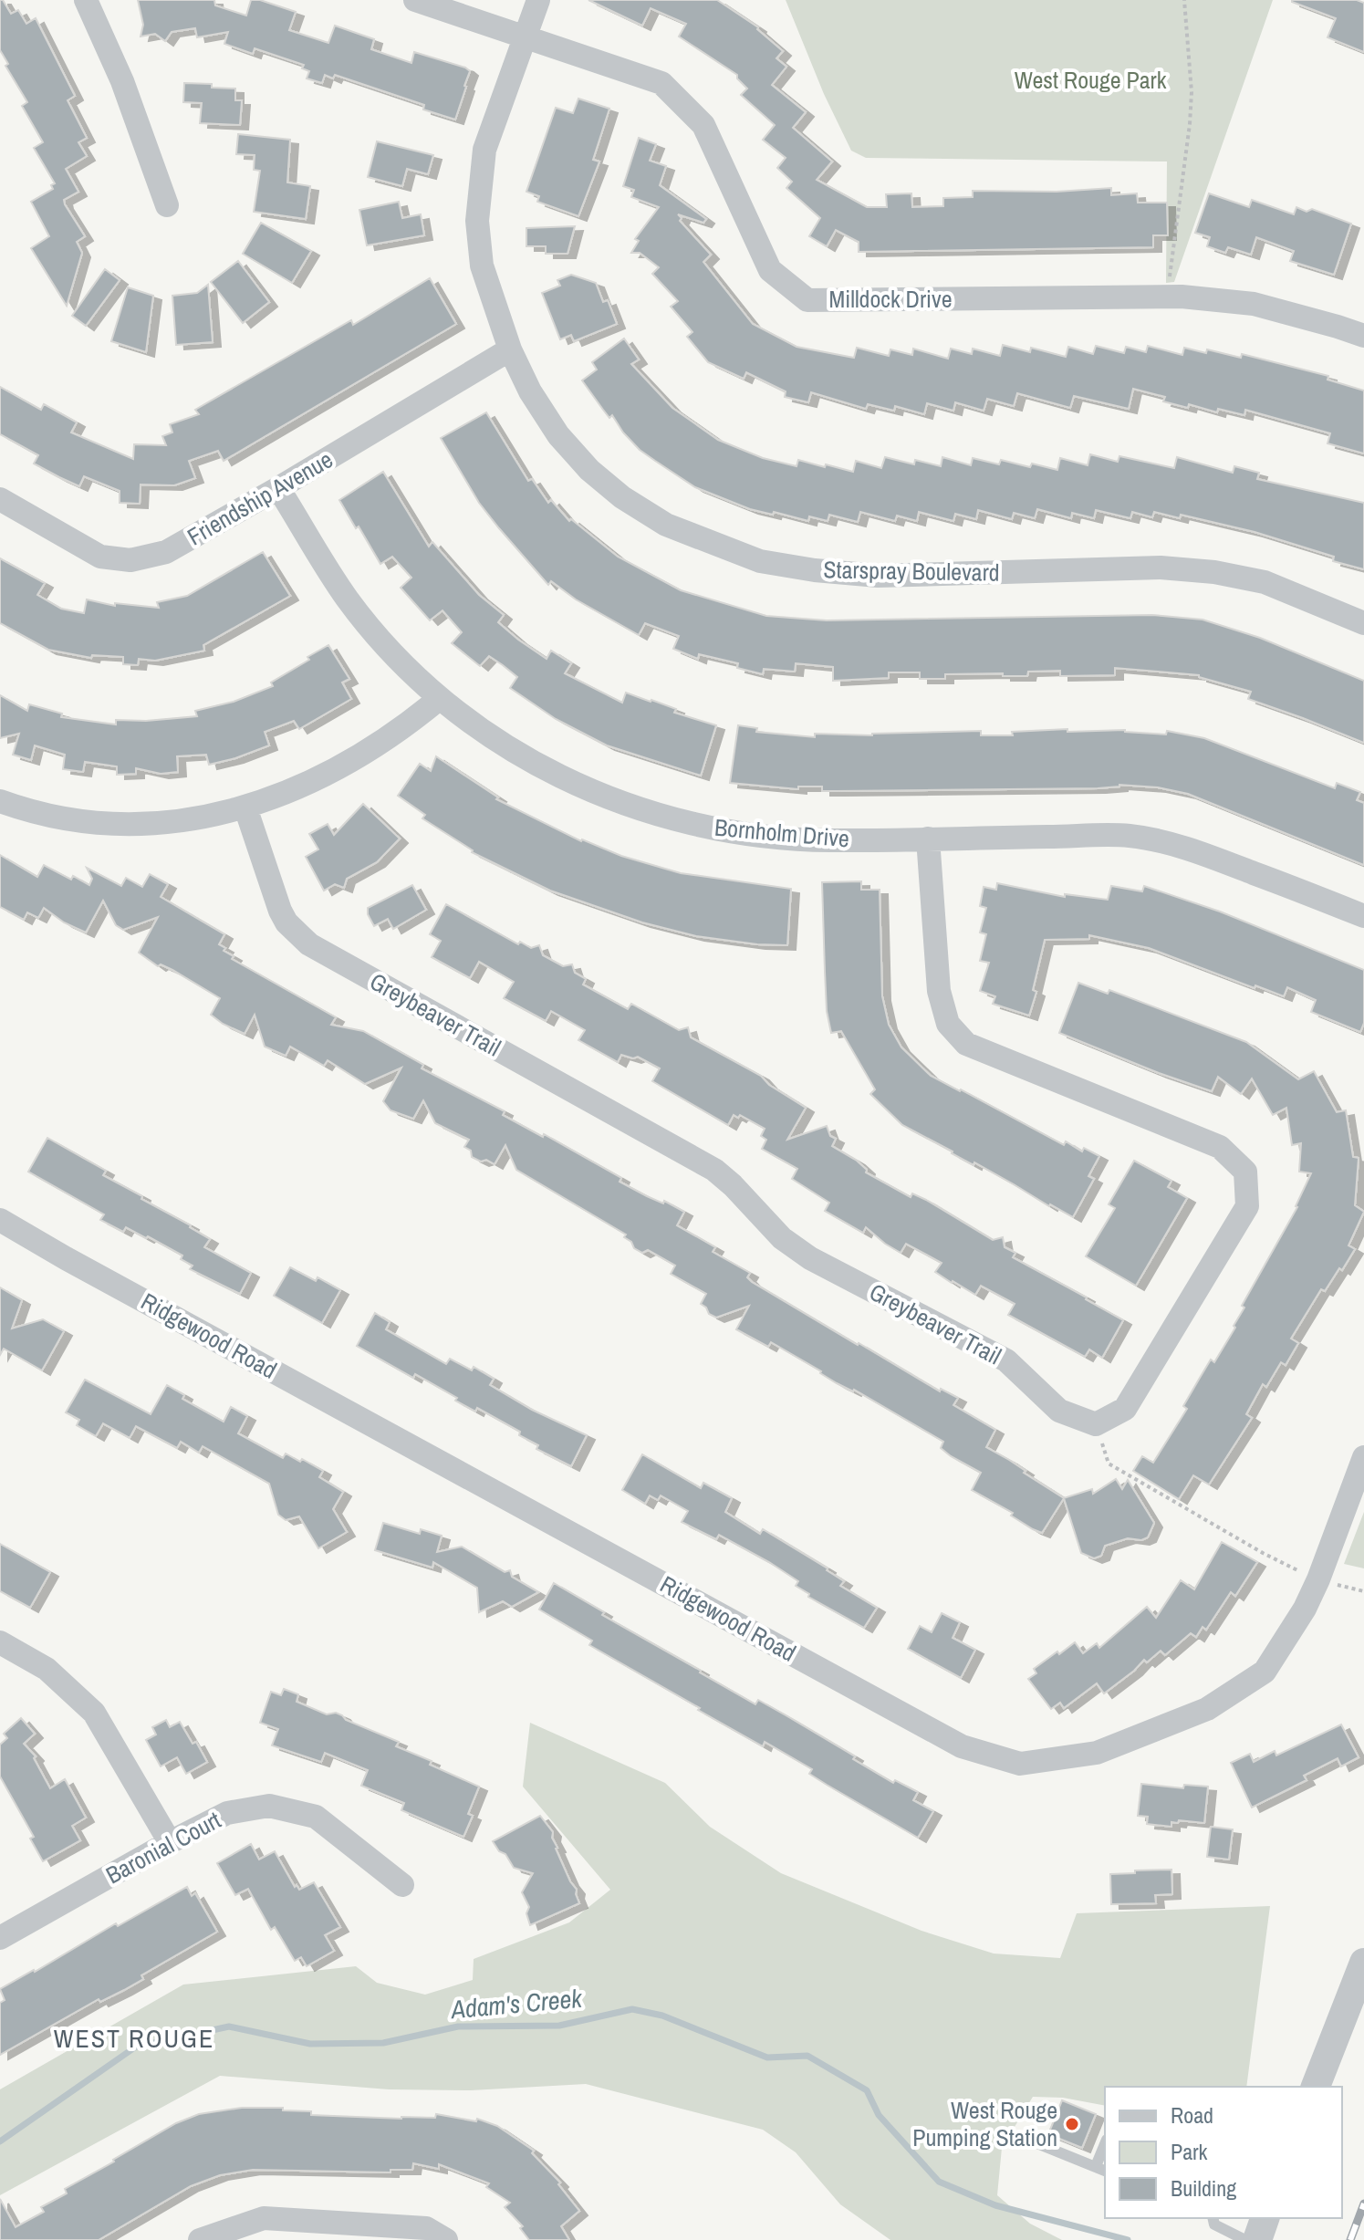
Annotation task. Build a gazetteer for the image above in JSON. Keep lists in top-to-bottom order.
{
  "streets": {
    "street": [
      "Milldock Drive",
      "Friendship Avenue",
      "Starspray Boulevard",
      "Bornholm Drive",
      "Greybeaver Trail",
      "Ridgewood Road",
      "Baronial Court"
    ]
  },
  "crossings": [
    ["Milldock Drive", "Starspray Boulevard"],
    ["Friendship Avenue", "Starspray Boulevard"],
    ["Friendship Avenue", "Bornholm Drive"]
  ],
  "districts": ["WEST ROUGE"],
  "water": ["Adam's Creek"],
  "parks": ["West Rouge Park"],
  "places": ["West Rouge Pumping Station"],
  "legend": ["Road", "Park", "Building"]
}
